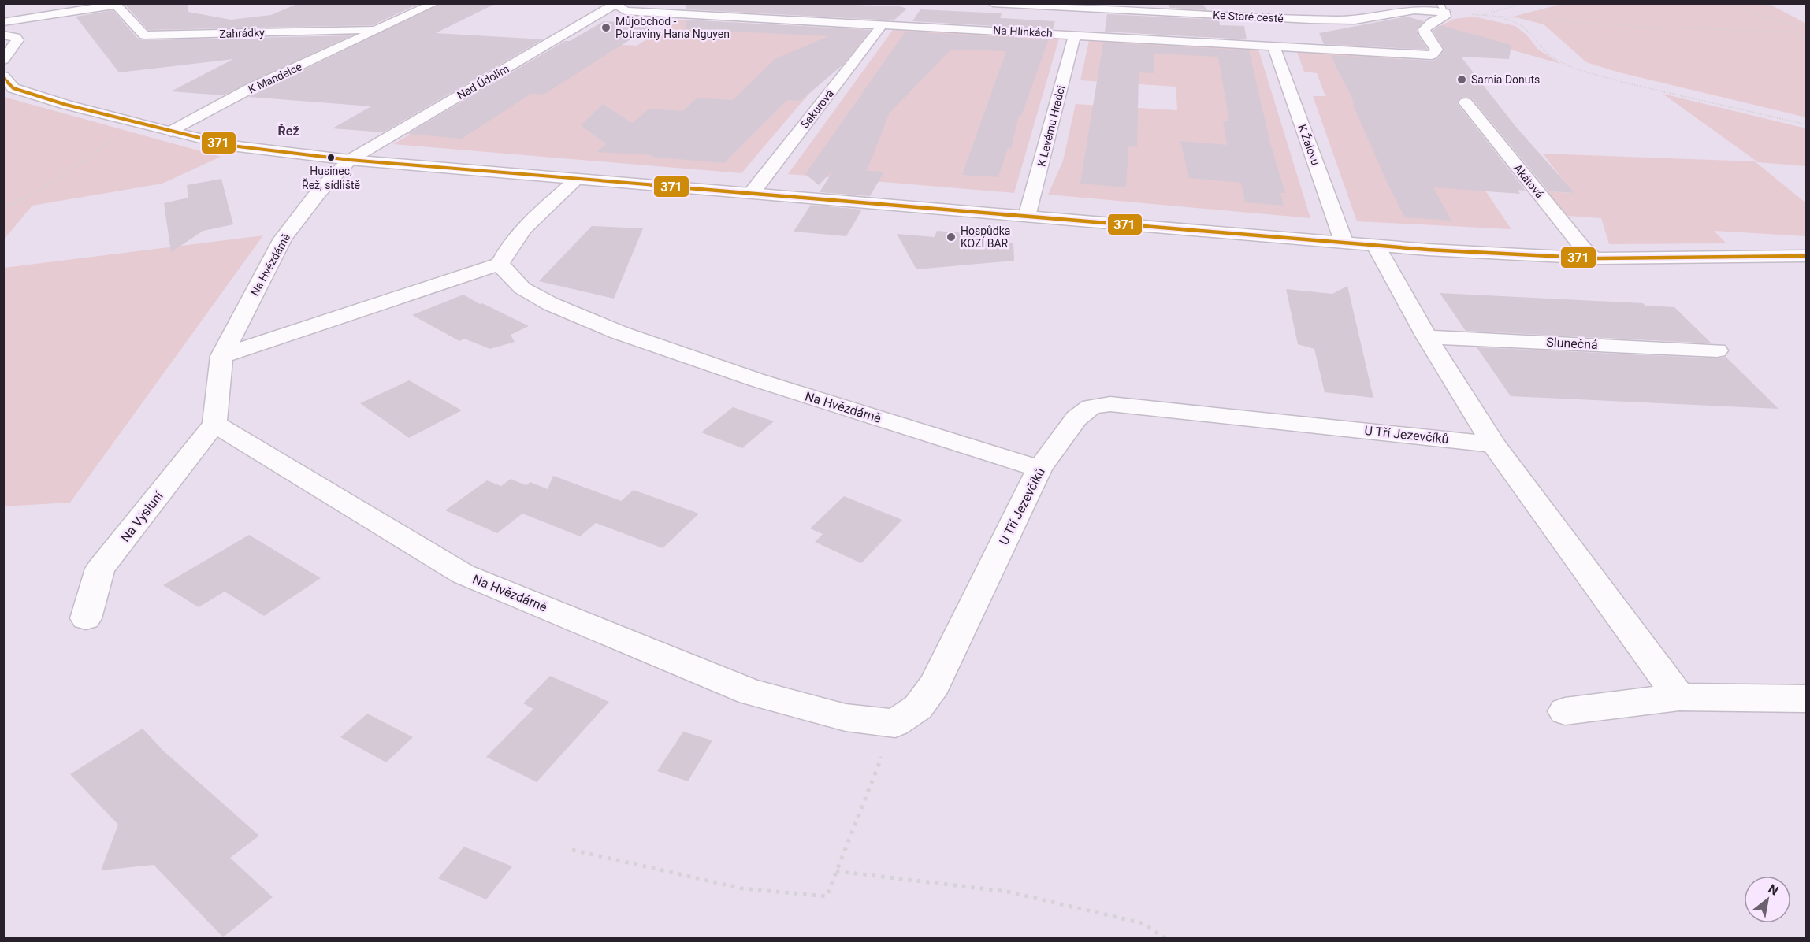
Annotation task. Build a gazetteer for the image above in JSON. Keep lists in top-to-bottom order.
{
  "streets": {
    "street": [
      "Ke Staré cestě",
      "Na Hlinkách",
      "Zahrádky",
      "K Mandelce",
      "Nad Údolím",
      "Sakurová",
      "K Levému Hradci",
      "K Žalovu",
      "Akátová",
      "Na Hvězdárně",
      "Slunečná",
      "U Tří Jezevčíků",
      "Na Výsluní"
    ]
  },
  "crossings": [
    ["Ke Staré cestě", "Na Hlinkách"],
    ["Na Hlinkách", "Nad Údolím"],
    ["Na Hlinkách", "Sakurová"],
    ["Na Hlinkách", "K Levému Hradci"],
    ["Na Hlinkách", "K Žalovu"],
    ["Zahrádky", "K Mandelce"],
    ["Nad Údolím", "Na Hvězdárně"],
    ["Na Hvězdárně", "U Tří Jezevčíků"],
    ["Na Hvězdárně", "Na Výsluní"]
  ],
  "districts": ["Řež"],
  "places": [
    "Můjobchod - Potraviny Hana Nguyen",
    "Sarnia Donuts",
    "Husinec, Řež, sídliště",
    "Hospůdka KOZÍ BAR"
  ],
  "lines": ["transit line 371"],
  "north": "top right"
}
